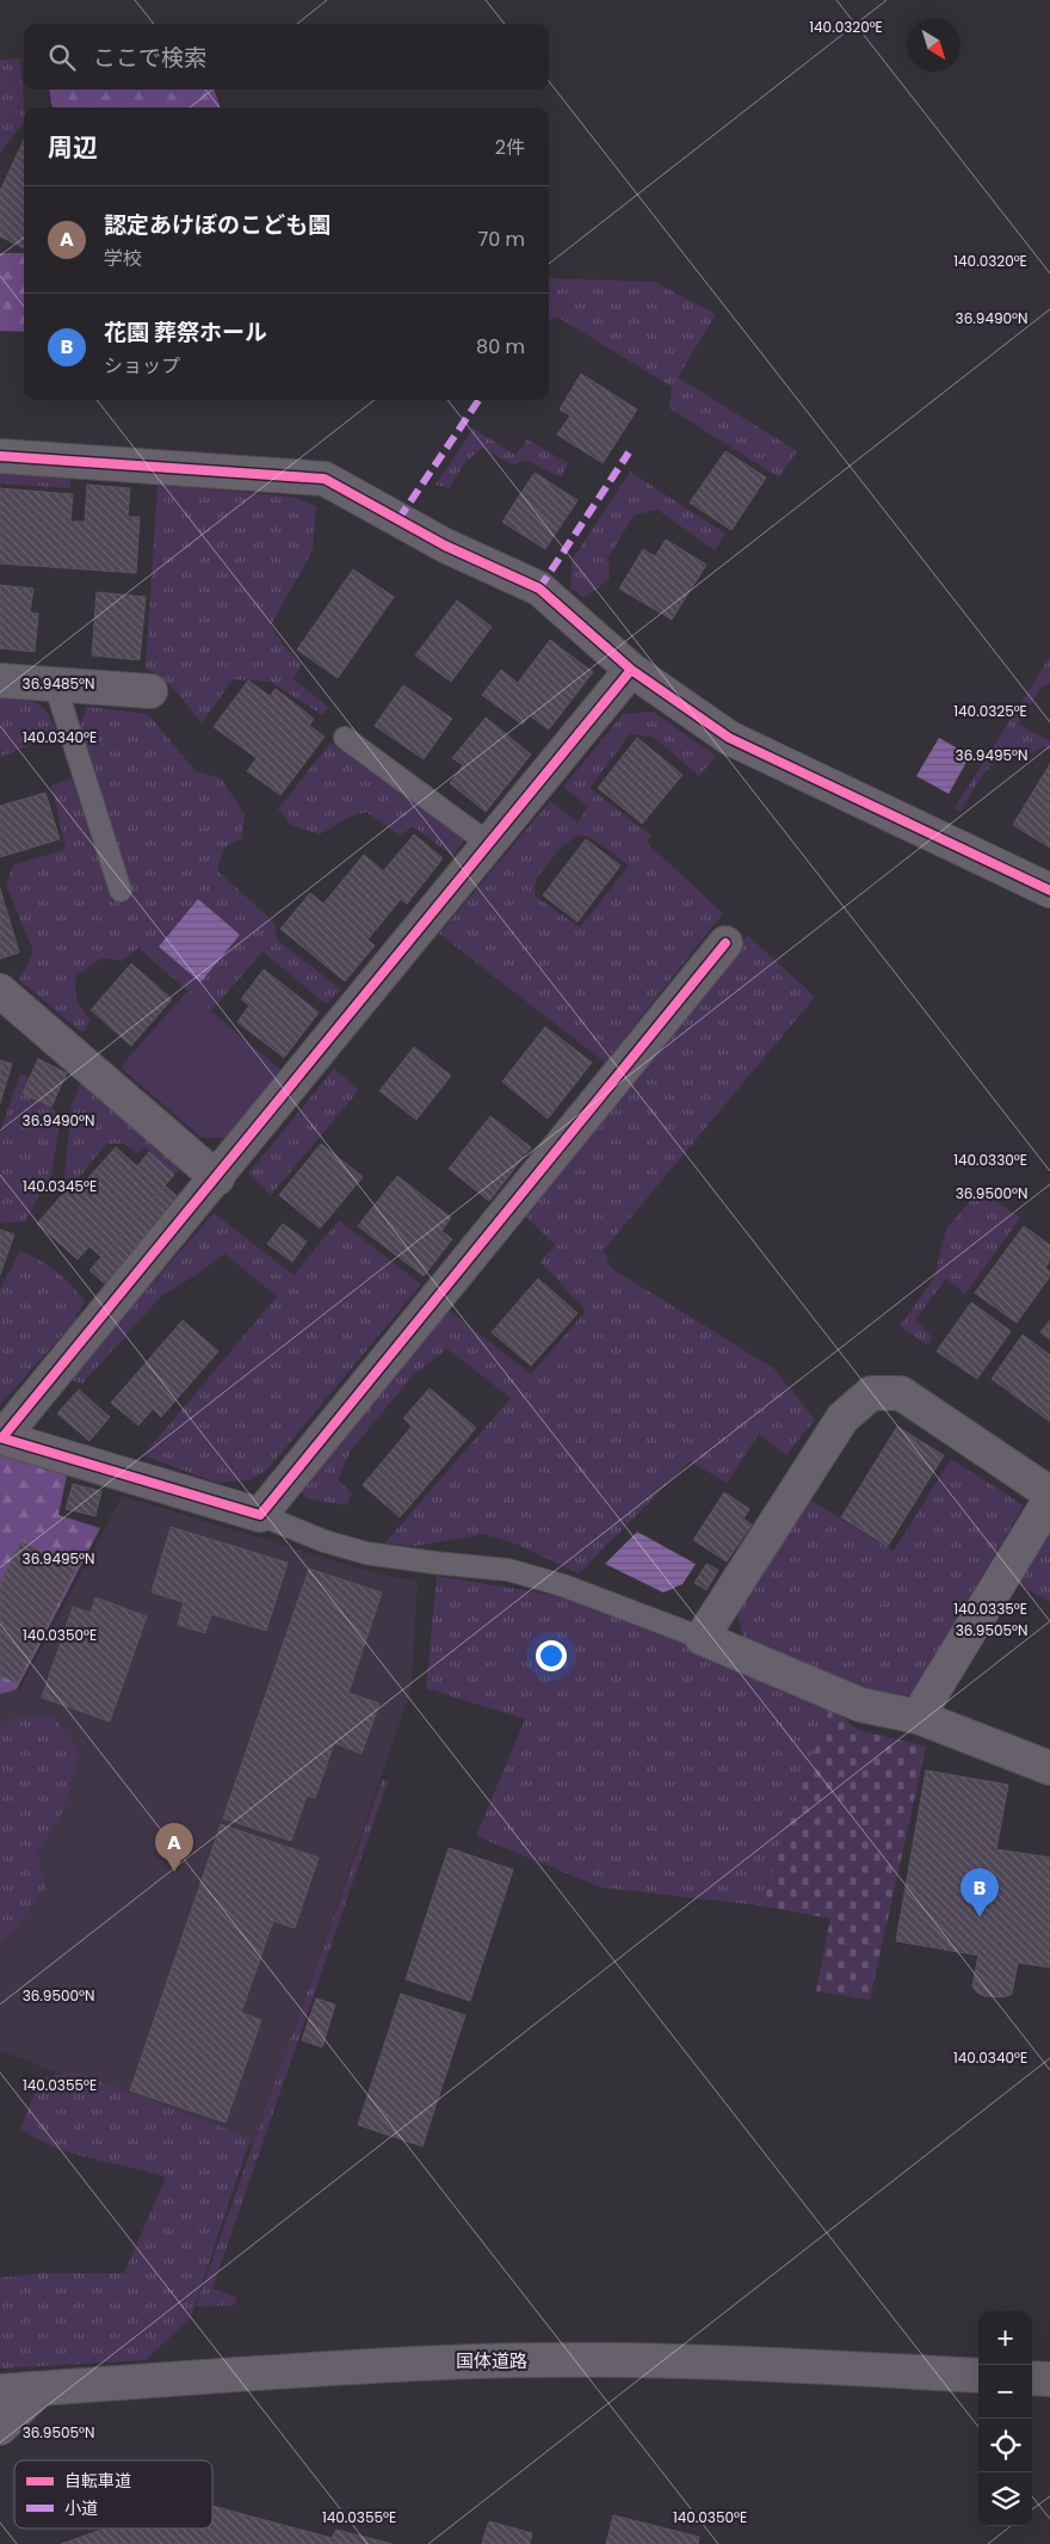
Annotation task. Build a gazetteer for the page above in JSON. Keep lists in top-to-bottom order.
{
  "streets": {
    "street": ["国体道路"]
  },
  "legend": ["自転車道", "小道"],
  "north": "bottom right",
  "page": {
    "search": "ここで検索",
    "heading": ["周辺", "2件"],
    "list": [
      {
        "mark": "A",
        "name": "認定あけぼのこども園",
        "note": "学校",
        "value": "70 m"
      },
      {
        "mark": "B",
        "name": "花園 葬祭ホール",
        "note": "ショップ",
        "value": "80 m"
      }
    ],
    "pins": ["A", "B"],
    "map_buttons": ["+", "−"]
  },
  "coordinates": [
    "140.0320°E",
    "36.9490°N",
    "36.9485°N",
    "140.0325°E",
    "140.0340°E",
    "36.9495°N",
    "140.0330°E",
    "140.0345°E",
    "36.9500°N",
    "140.0335°E",
    "36.9505°N",
    "140.0350°E",
    "140.0355°E"
  ]
}
